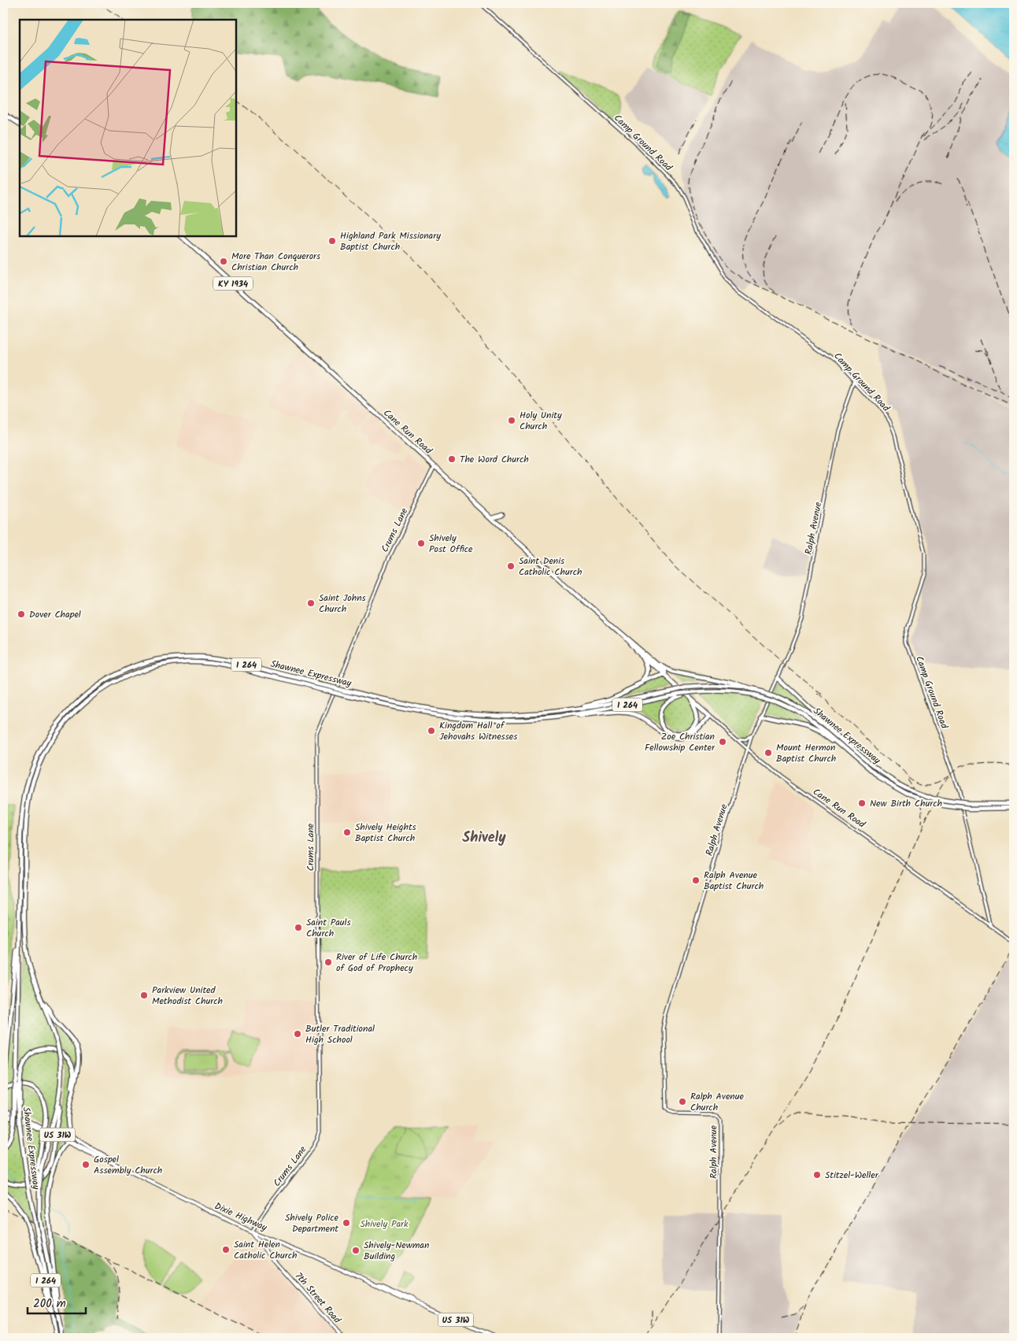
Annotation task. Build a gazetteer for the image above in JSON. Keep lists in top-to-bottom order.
{
  "streets": {
    "highway": [
      "KY 1934",
      "Cane Run Road",
      "I 264",
      "Shawnee Expressway"
    ],
    "main road": ["US 31W", "Dixie Highway", "7th Street Road"],
    "street": ["Camp Ground Road", "Ralph Avenue", "Crums Lane"]
  },
  "crossings": [
    ["Camp Ground Road", "Cane Run Road"],
    ["Camp Ground Road", "Ralph Avenue"],
    ["Cane Run Road", "Ralph Avenue"],
    ["Cane Run Road", "Crums Lane"],
    ["Crums Lane", "Dixie Highway"],
    ["Crums Lane", "7th Street Road"],
    ["I 264", "Shawnee Expressway"],
    ["Dixie Highway", "7th Street Road"]
  ],
  "districts": ["Shively"],
  "parks": ["Shively Park"],
  "places": [
    "Highland Park Missionary Baptist Church",
    "More Than Conquerors Christian Church",
    "Holy Unity Church",
    "The Word Church",
    "Shively Post Office",
    "Saint Denis Catholic Church",
    "Saint Johns Church",
    "Dover Chapel",
    "Kingdom Hall of Jehovahs Witnesses",
    "Zoe Christian Fellowship Center",
    "Mount Hermon Baptist Church",
    "New Birth Church",
    "Shively Heights Baptist Church",
    "Ralph Avenue Baptist Church",
    "Saint Pauls Church",
    "River of Life Church of God of Prophecy",
    "Parkview United Methodist Church",
    "Butler Traditional High School",
    "Ralph Avenue Church",
    "Gospel Assembly Church",
    "Stitzel-Weller",
    "Shively Police Department",
    "Saint Helen Catholic Church",
    "Shively-Newman Building"
  ],
  "scale_bar": "200 m"
}
